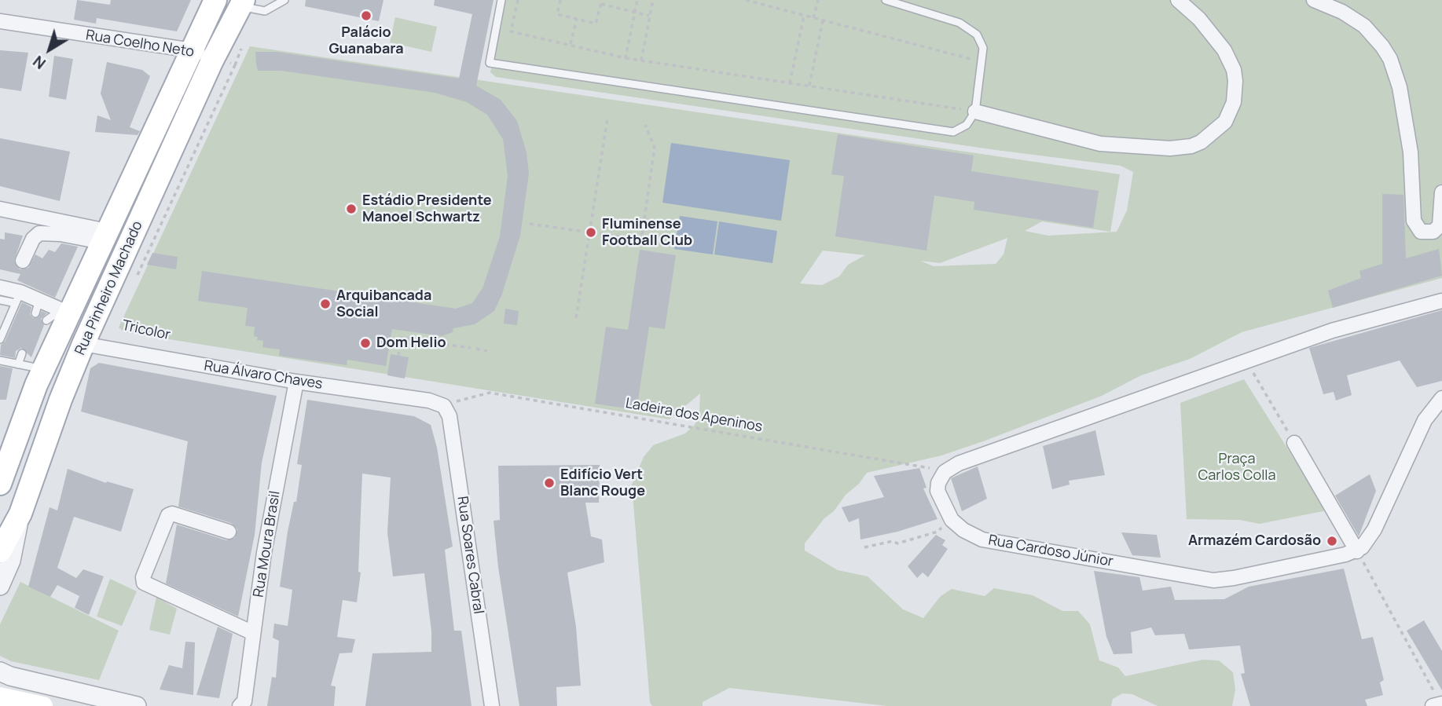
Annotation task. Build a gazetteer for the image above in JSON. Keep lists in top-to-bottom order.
{
  "streets": {
    "main road": ["Rua Pinheiro Machado"],
    "street": [
      "Rua Coelho Neto",
      "Rua Álvaro Chaves",
      "Rua Moura Brasil",
      "Rua Cardoso Júnior",
      "Rua Soares Cabral"
    ],
    "path": ["Ladeira dos Apeninos"]
  },
  "crossings": [
    ["Rua Coelho Neto", "Rua Pinheiro Machado"],
    ["Rua Pinheiro Machado", "Rua Álvaro Chaves"],
    ["Rua Álvaro Chaves", "Ladeira dos Apeninos"],
    ["Rua Álvaro Chaves", "Rua Moura Brasil"],
    ["Rua Álvaro Chaves", "Rua Soares Cabral"],
    ["Ladeira dos Apeninos", "Rua Soares Cabral"]
  ],
  "parks": ["Praça Carlos Colla"],
  "places": [
    "Palácio Guanabara",
    "Estádio Presidente Manoel Schwartz",
    "Fluminense Football Club",
    "Arquibancada Social",
    "Dom Helio",
    "Edifício Vert Blanc Rouge",
    "Armazém Cardosão"
  ],
  "north": "bottom left"
}
